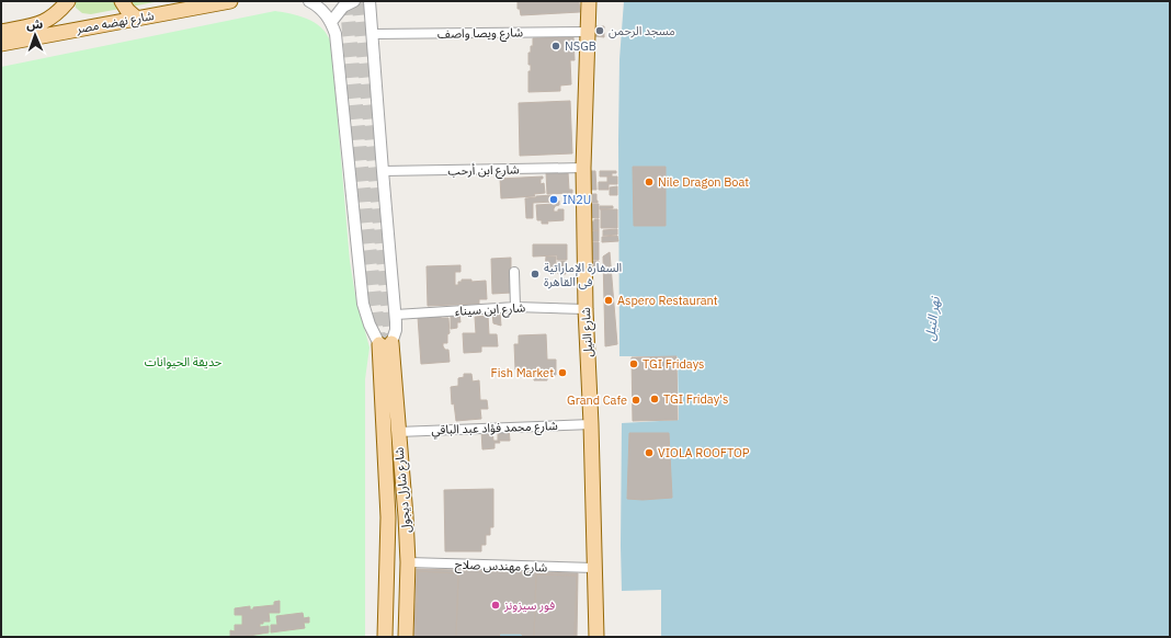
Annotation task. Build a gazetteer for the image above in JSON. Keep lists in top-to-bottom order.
{
  "streets": {
    "main road": ["شارع نهضه مصر", "شارع النيل", "شارع شارل ديجول"],
    "street": [
      "شارع ويصا واصف",
      "شارع ابن أرحب",
      "شارع ابن سيناء",
      "شارع محمد فؤاد عبد الباقي",
      "شارع مهندس صلاح"
    ]
  },
  "crossings": [
    ["شارع ويصا واصف", "شارع النيل"],
    ["شارع ابن أرحب", "شارع النيل"],
    ["شارع ابن سيناء", "شارع النيل"],
    ["شارع النيل", "شارع محمد فؤاد عبد الباقي"],
    ["شارع النيل", "شارع مهندس صلاح"],
    ["شارع محمد فؤاد عبد الباقي", "شارع شارل ديجول"],
    ["شارع شارل ديجول", "شارع مهندس صلاح"]
  ],
  "water": ["نهر النيل"],
  "parks": ["حديقة الحيوانات"],
  "places": [
    "مسجد الرحمن",
    "NSGB",
    "Nile Dragon Boat",
    "IN2U",
    "السفارة الإماراتية فى القاهرة",
    "Aspero Restaurant",
    "TGI Fridays",
    "Fish Market",
    "TGI Friday's",
    "Grand Cafe",
    "VIOLA ROOFTOP",
    "فور سيزونز"
  ],
  "north": "top"
}
